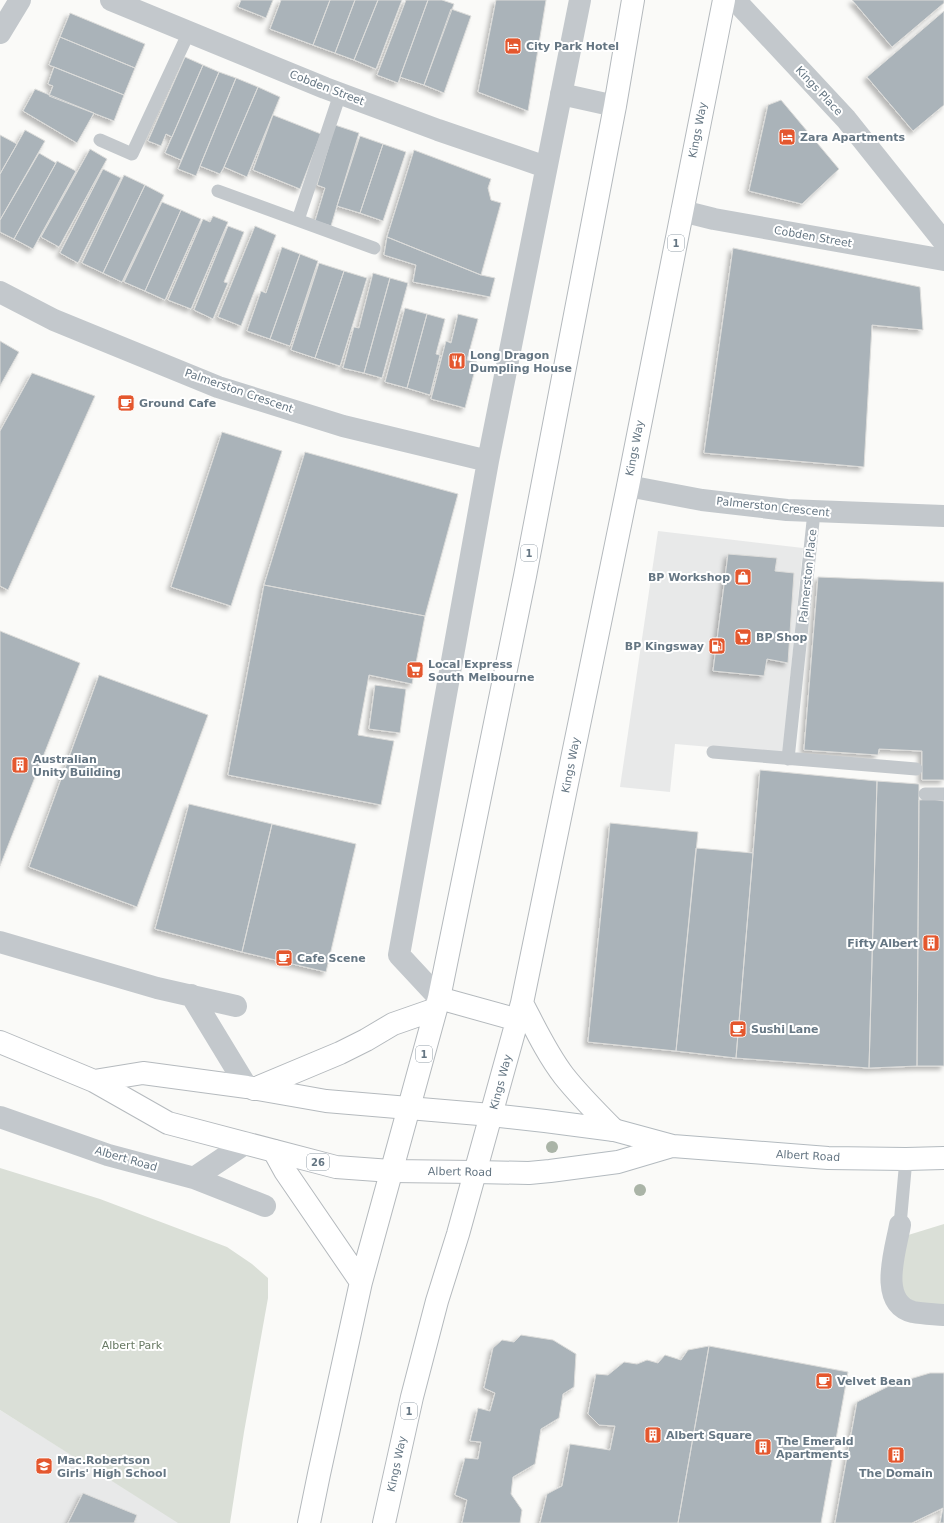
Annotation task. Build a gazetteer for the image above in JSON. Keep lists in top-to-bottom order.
{
  "streets": {
    "main road": [
      "Kings Way",
      "1",
      "Albert Road",
      "26"
    ],
    "street": ["Cobden Street", "Kings Place", "Palmerston Crescent"],
    "lane": ["Palmerston Place"]
  },
  "crossings": [
    ["Cobden Street", "Kings Way"],
    ["Kings Way", "Palmerston Crescent"],
    ["Kings Way", "Albert Road"],
    ["1", "Albert Road"],
    ["Palmerston Crescent", "Palmerston Place"]
  ],
  "parks": ["Albert Park"],
  "places": {
    "hotel": ["City Park Hotel", "Zara Apartments"],
    "restaurant": ["Long Dragon Dumpling House"],
    "cafe": [
      "Ground Cafe",
      "Cafe Scene",
      "Sushi Lane",
      "Velvet Bean"
    ],
    "shop": ["BP Workshop"],
    "supermarket": ["BP Shop", "Local Express South Melbourne"],
    "fuel station": ["BP Kingsway"],
    "building": [
      "Australian Unity Building",
      "Fifty Albert",
      "Albert Square",
      "The Emerald Apartments",
      "The Domain"
    ],
    "school or university": ["Mac.Robertson Girls' High School"]
  }
}
